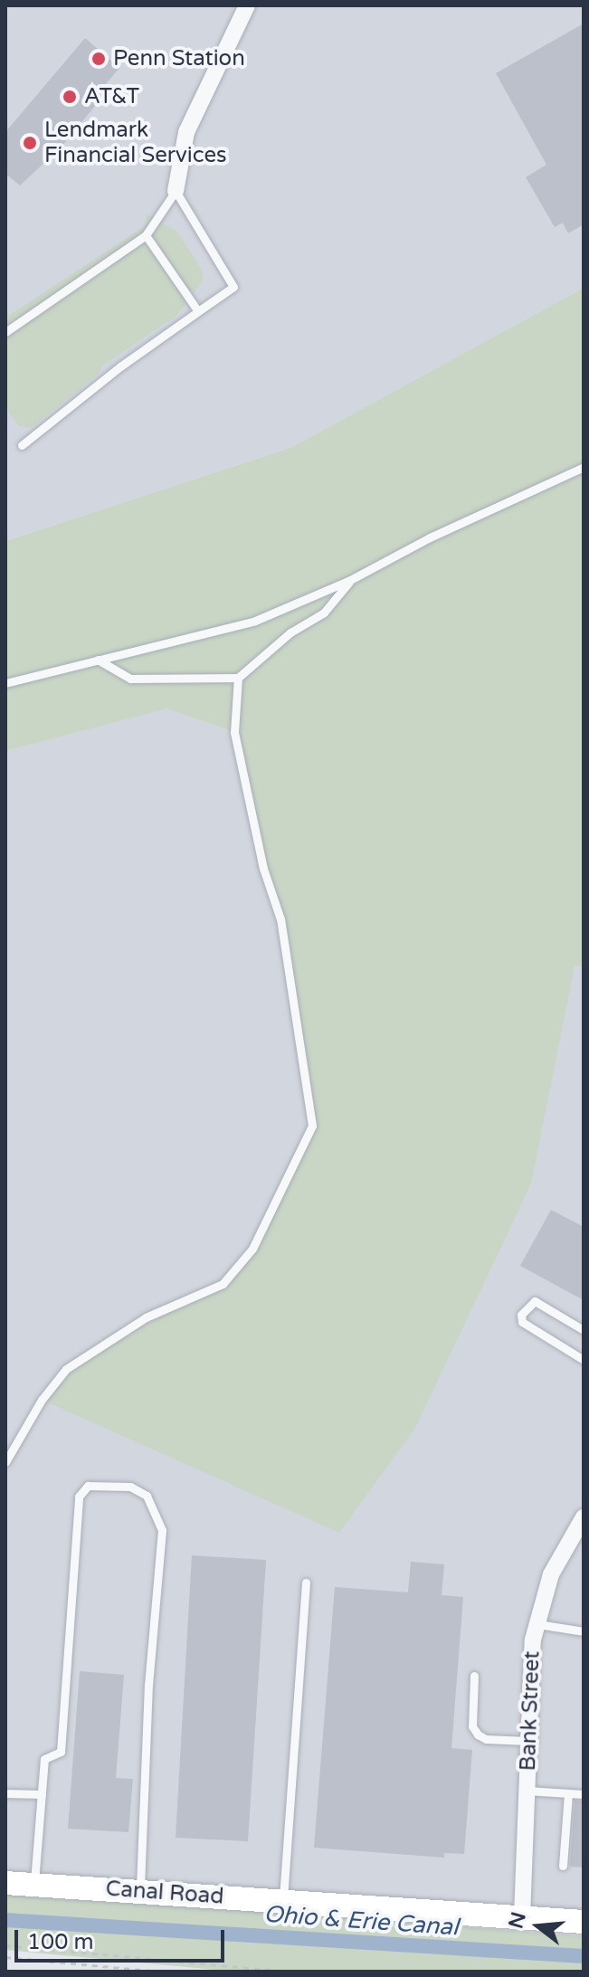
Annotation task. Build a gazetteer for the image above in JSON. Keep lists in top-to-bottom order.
{
  "streets": {
    "main road": ["Canal Road"],
    "street": ["Bank Street"]
  },
  "crossings": [
    ["Bank Street", "Canal Road"]
  ],
  "water": ["Ohio & Erie Canal"],
  "places": ["Penn Station", "AT&T", "Lendmark Financial Services"],
  "scale_bar": "100 m",
  "north": "left"
}
